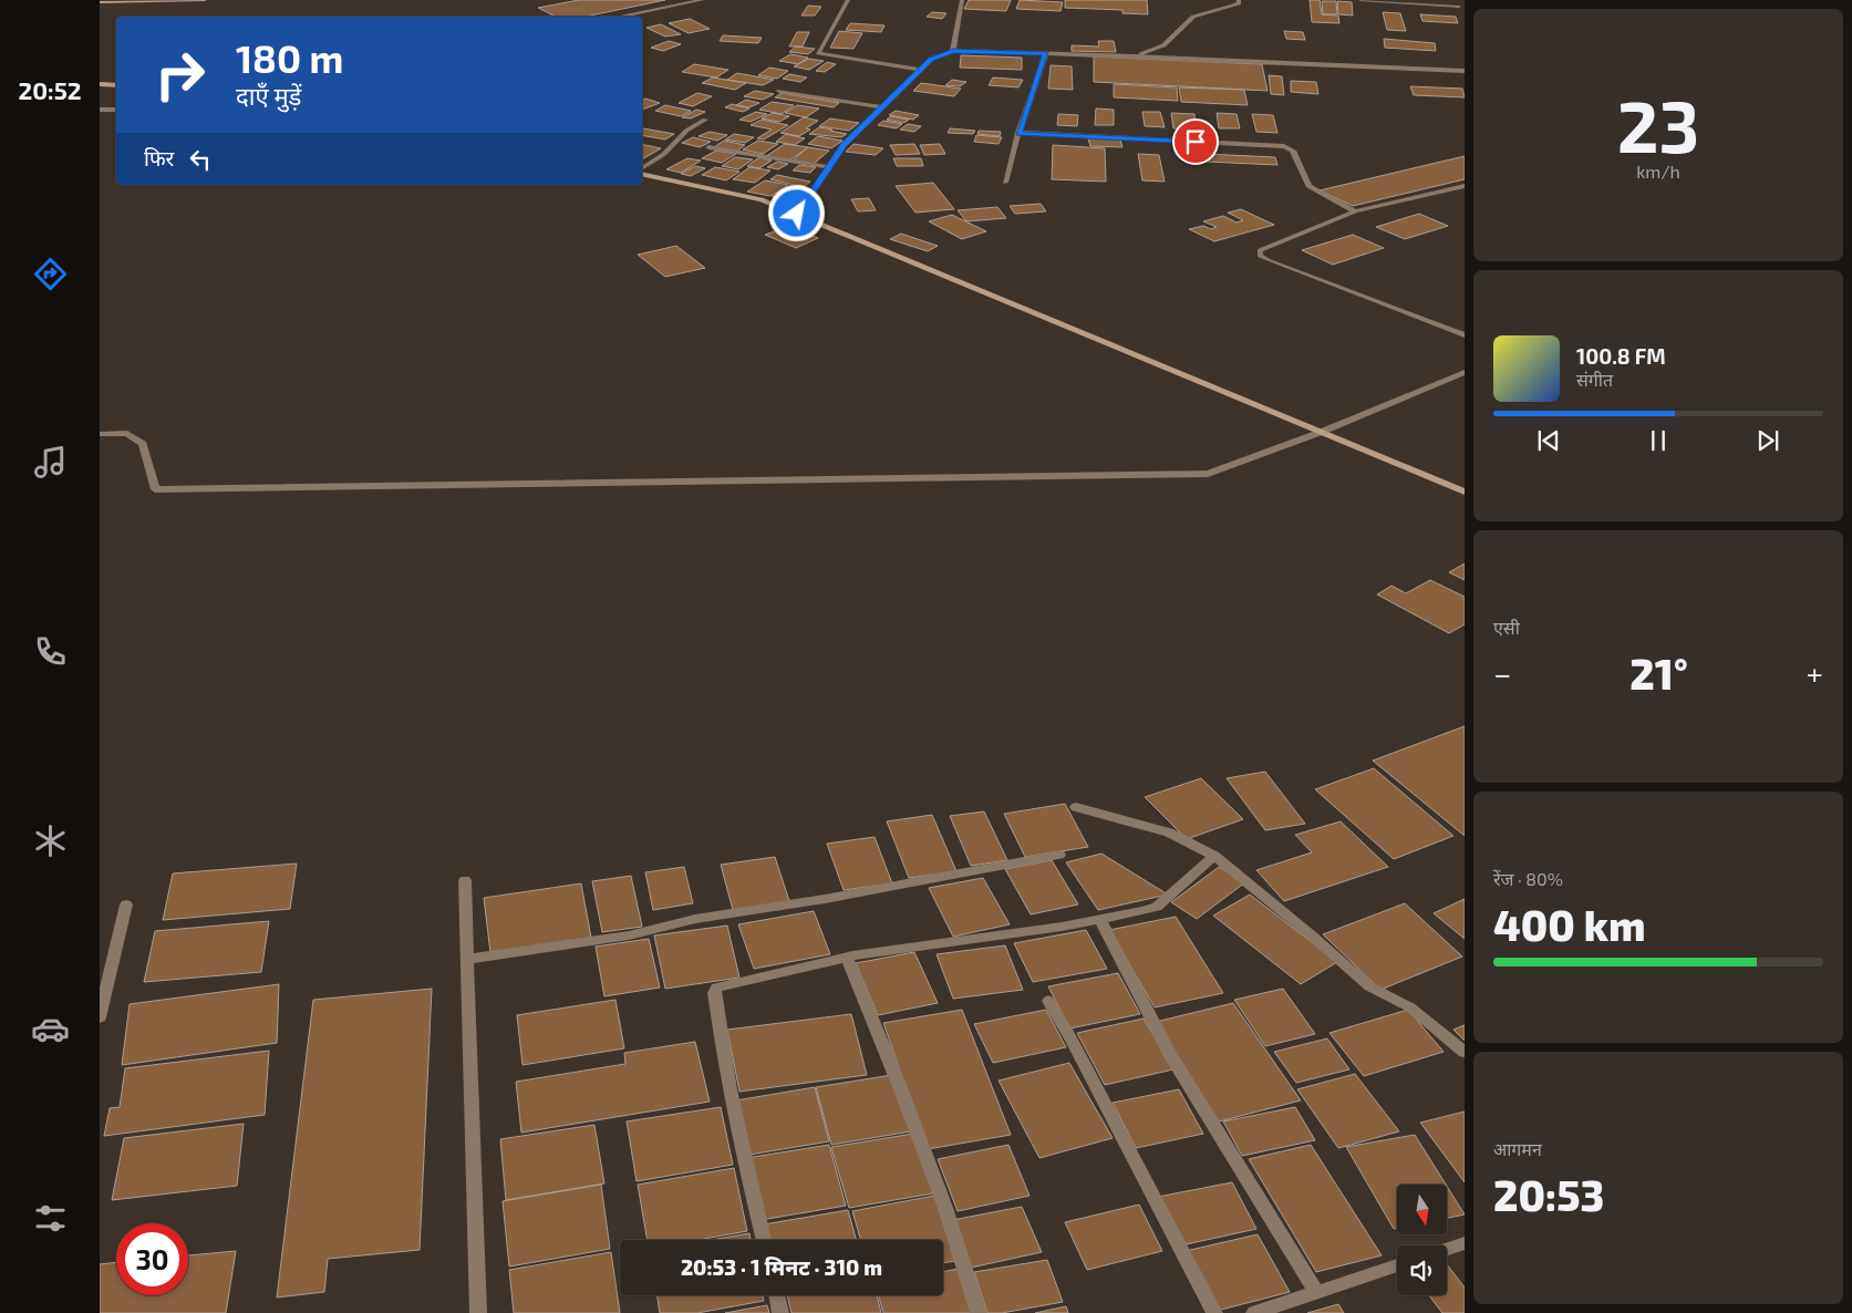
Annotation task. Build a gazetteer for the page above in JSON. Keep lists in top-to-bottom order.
{
  "north": "bottom",
  "page": {
    "tabs": "20:52",
    "tile": [
      ["23", "km/h"],
      "एसी",
      ["रेंज · 80%", "400 km"],
      ["आगमन", "20:53"]
    ],
    "turn": ["180 m", "दाएँ मुड़ें"],
    "then": "फिर",
    "song": ["100.8 FM", "संगीत"],
    "heat": ["−", "21°", "+"],
    "limit": "30",
    "trip": "20:53 · 1 मिनट · 310 m"
  }
}
